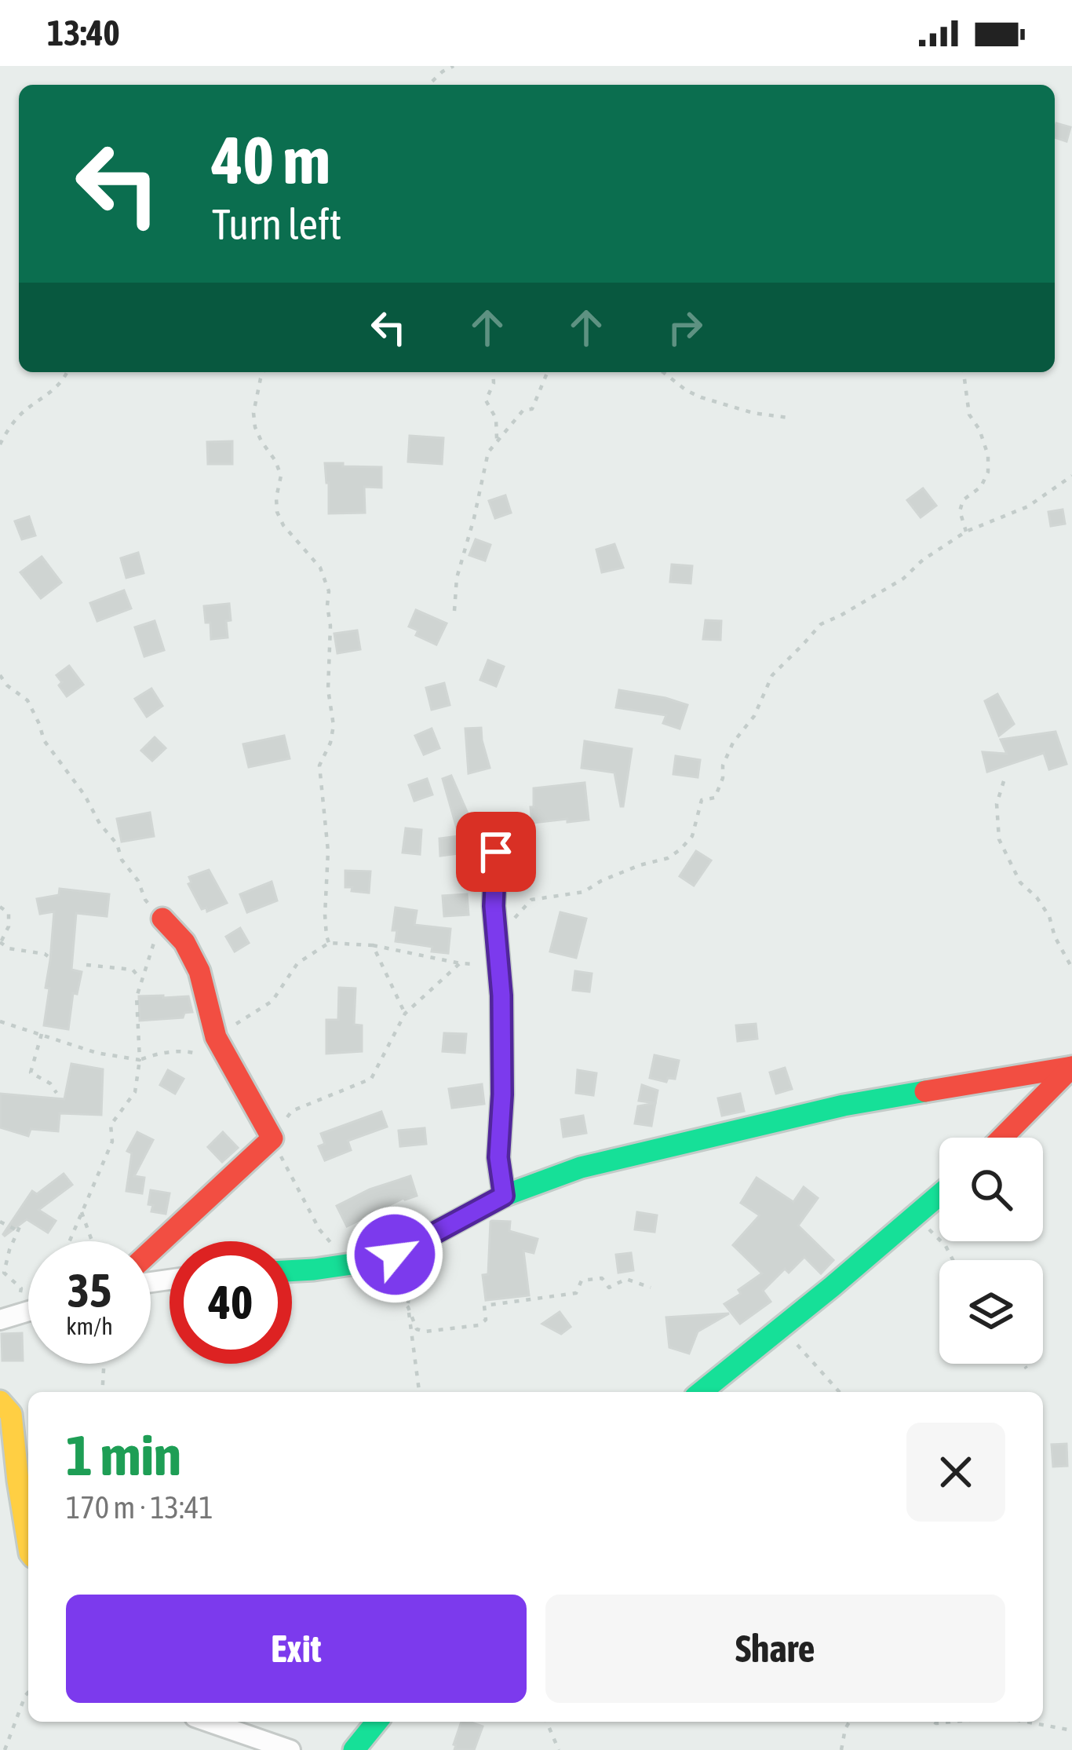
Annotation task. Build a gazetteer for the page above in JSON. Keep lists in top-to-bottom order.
{
  "page": {
    "status": "13:40",
    "turn": ["40 m", "Turn left"],
    "speed": "35 km/h",
    "limit": "40",
    "heading": ["1 min", "170 m · 13:41"],
    "buttons": ["Exit", "Share"]
  }
}
